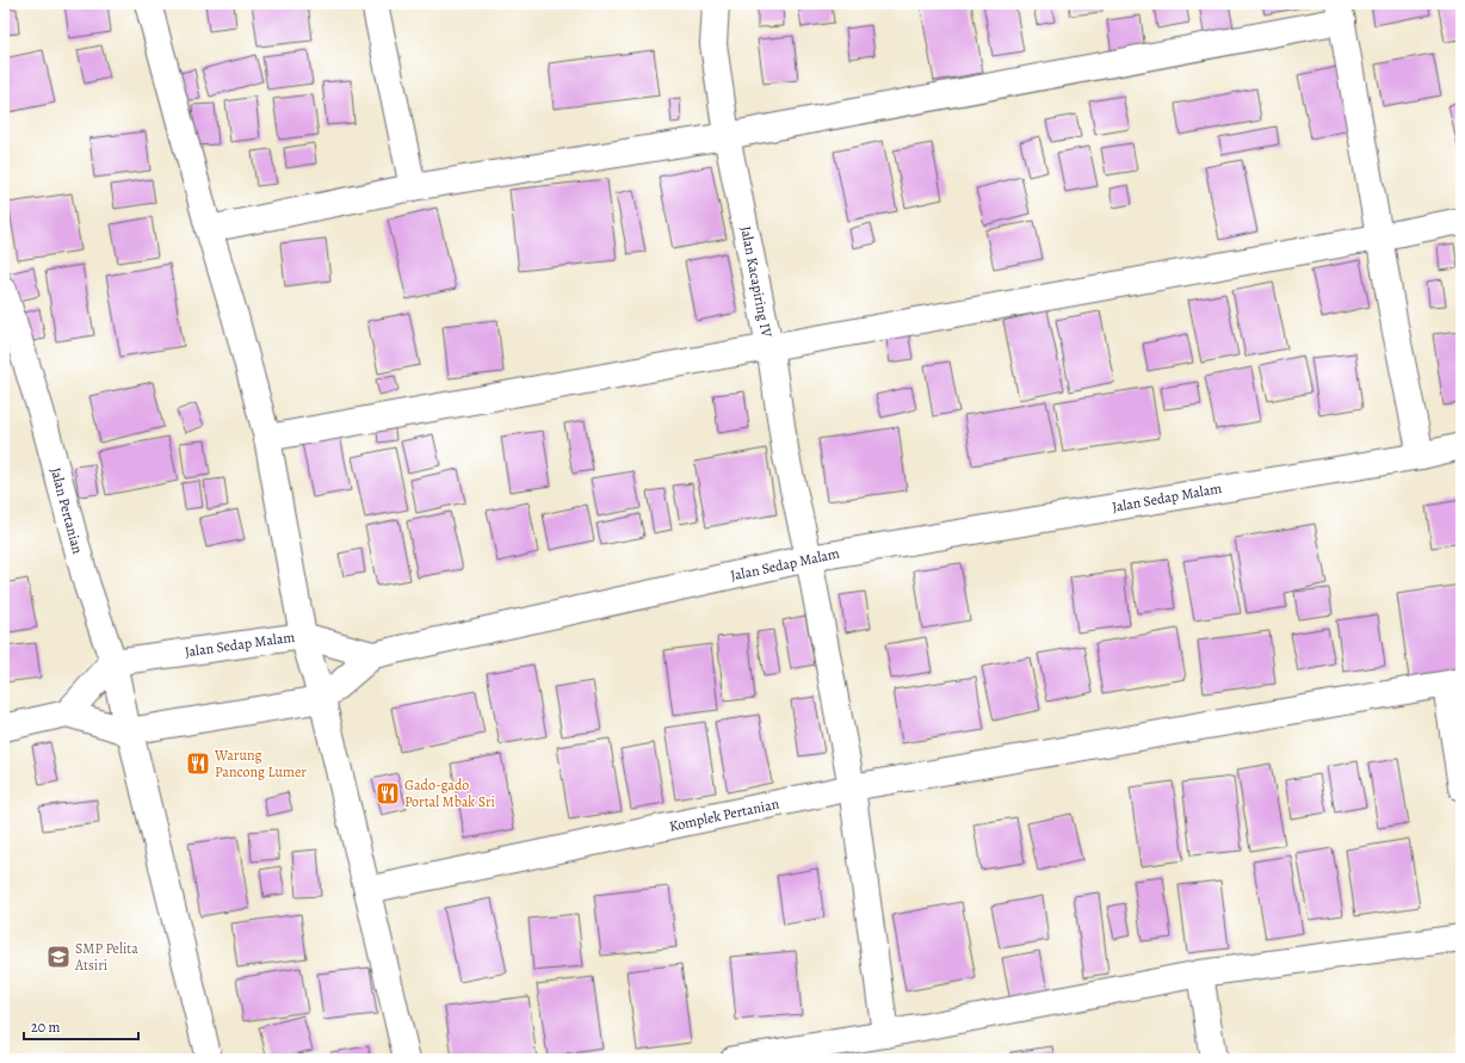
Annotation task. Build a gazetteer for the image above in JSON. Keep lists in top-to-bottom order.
{
  "streets": {
    "street": [
      "Jalan Kacapiring IV",
      "Jalan Sedap Malam",
      "Jalan Pertanian",
      "Komplek Pertanian"
    ]
  },
  "crossings": [
    ["Jalan Kacapiring IV", "Jalan Sedap Malam"],
    ["Jalan Sedap Malam", "Jalan Pertanian"]
  ],
  "places": {
    "restaurant": ["Warung Pancong Lumer", "Gado-gado Portal Mbak Sri"],
    "school or university": ["SMP Pelita Atsiri"]
  },
  "scale_bar": "20 m"
}
